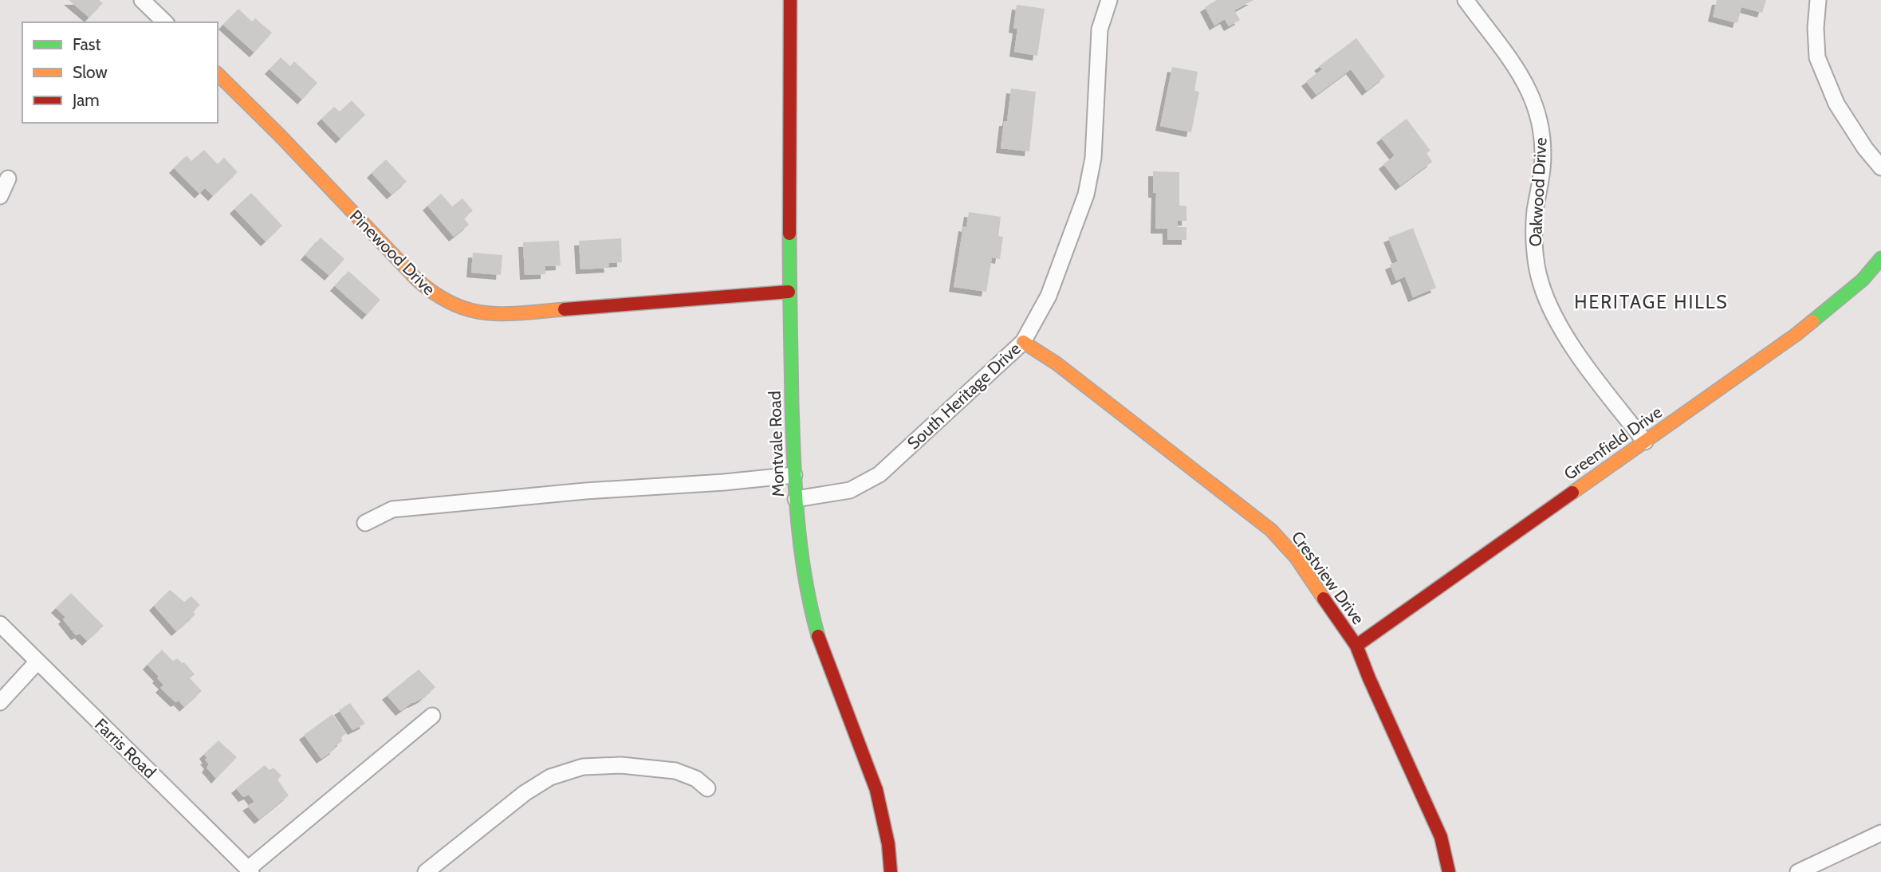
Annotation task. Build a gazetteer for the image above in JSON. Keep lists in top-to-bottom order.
{
  "streets": {
    "street": [
      "Oakwood Drive",
      "Pinewood Drive",
      "South Heritage Drive",
      "Greenfield Drive",
      "Montvale Road",
      "Crestview Drive",
      "Farris Road"
    ]
  },
  "crossings": [
    ["Oakwood Drive", "Greenfield Drive"],
    ["Pinewood Drive", "Montvale Road"],
    ["South Heritage Drive", "Montvale Road"],
    ["South Heritage Drive", "Crestview Drive"],
    ["Greenfield Drive", "Crestview Drive"]
  ],
  "districts": ["HERITAGE HILLS"],
  "legend": ["Fast", "Slow", "Jam"]
}
